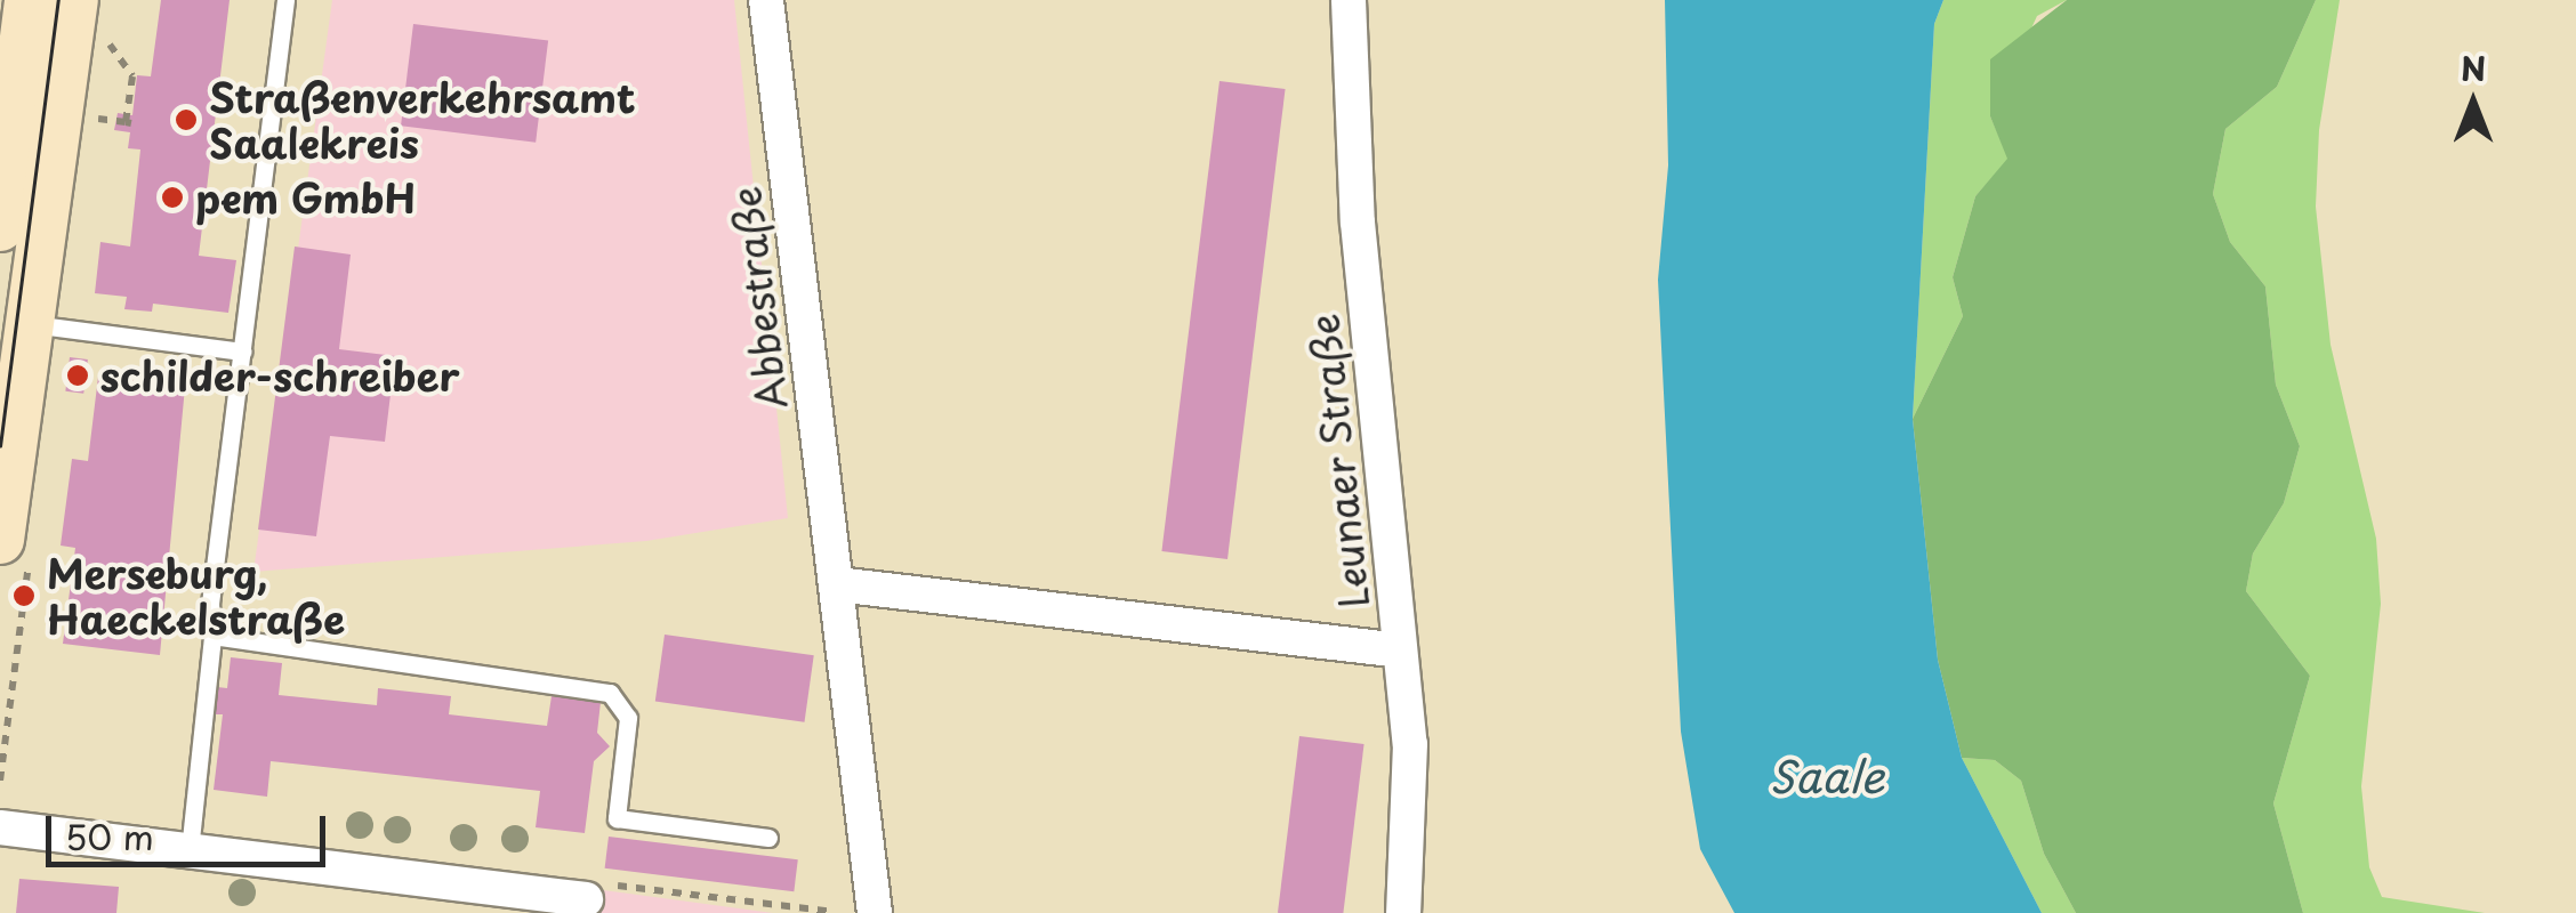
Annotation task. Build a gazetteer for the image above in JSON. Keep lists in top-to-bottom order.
{
  "streets": {
    "street": ["Abbestraße", "Leunaer Straße"]
  },
  "water": ["Saale"],
  "places": [
    "Straßenverkehrsamt Saalekreis",
    "pem GmbH",
    "schilder-schreiber",
    "Merseburg, Haeckelstraße"
  ],
  "scale_bar": "50 m",
  "north": "top"
}
